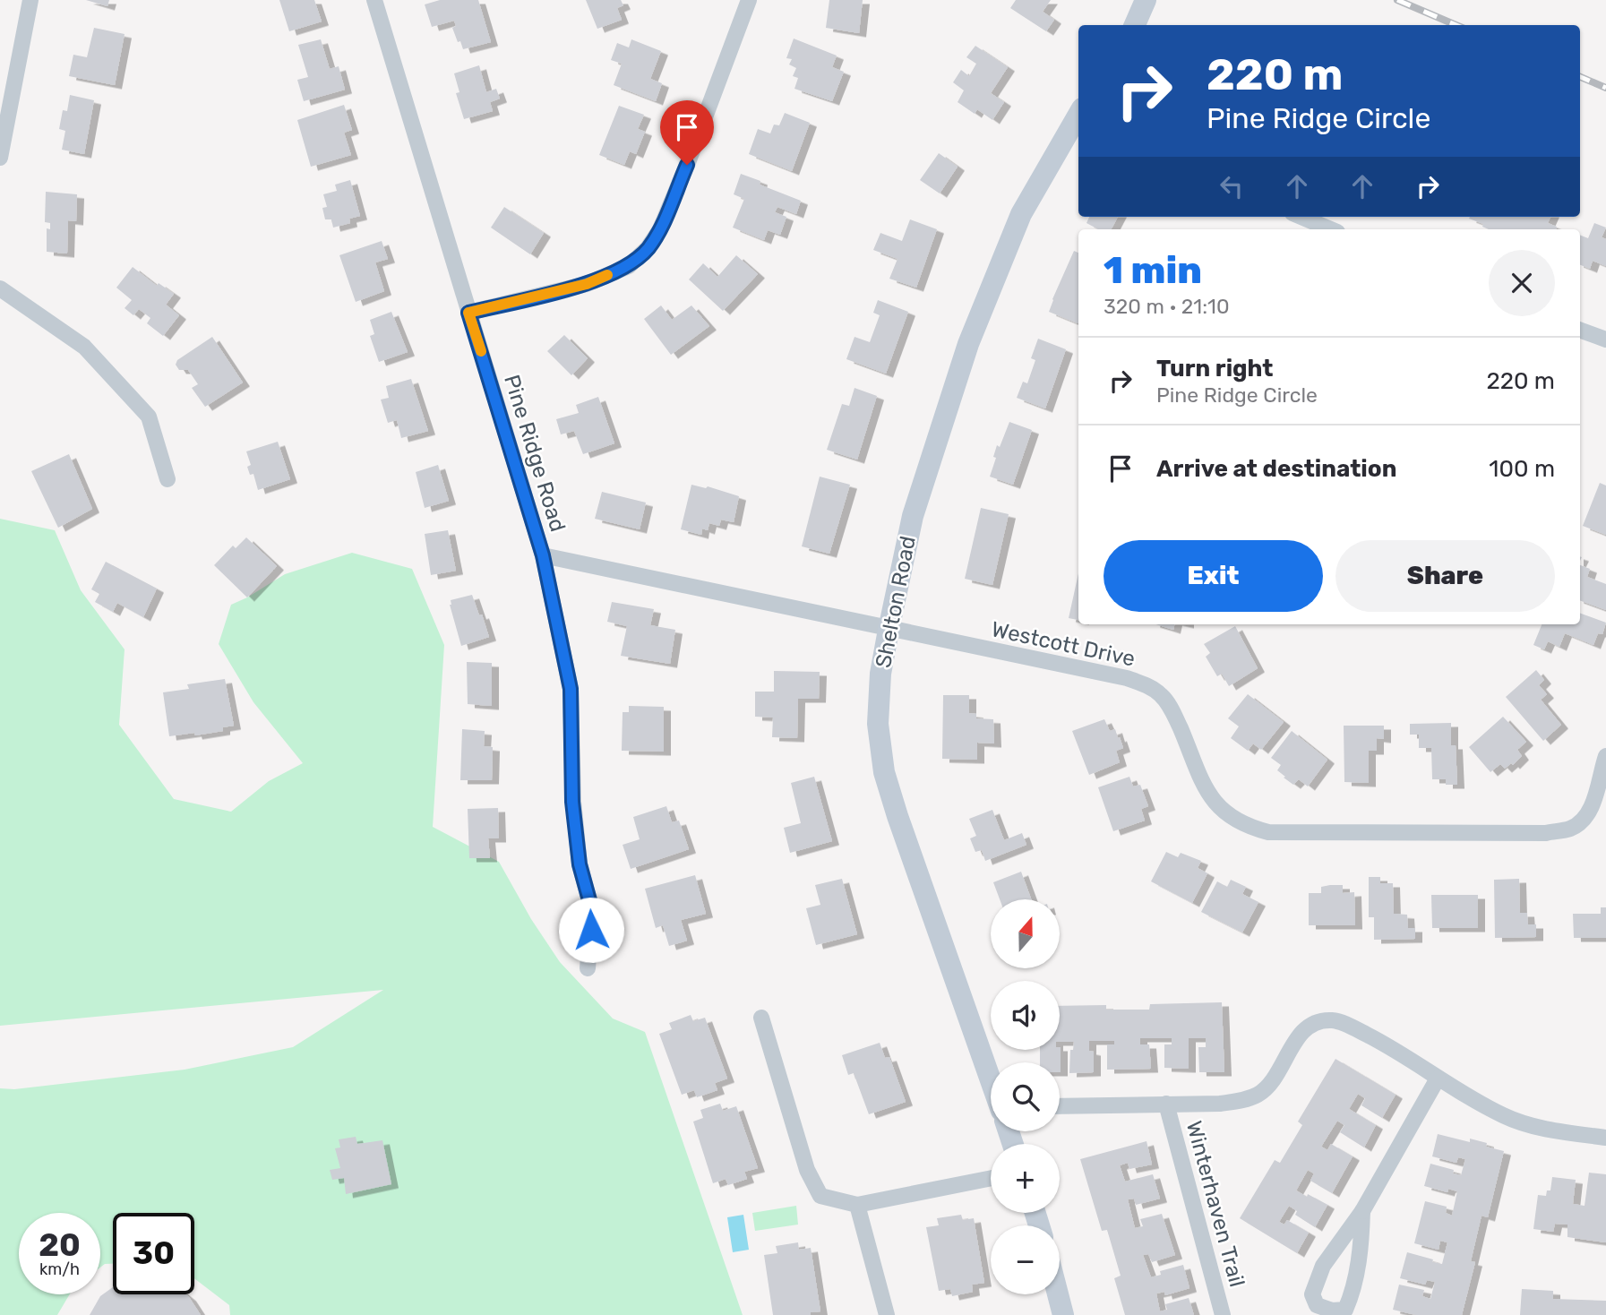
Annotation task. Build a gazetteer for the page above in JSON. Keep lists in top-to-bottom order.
{
  "streets": {
    "street": [
      "Pine Ridge Road",
      "Shelton Road",
      "Westcott Drive",
      "Winterhaven Trail"
    ]
  },
  "crossings": [
    ["Pine Ridge Road", "Westcott Drive"],
    ["Shelton Road", "Westcott Drive"]
  ],
  "north": "top",
  "page": {
    "turn": ["220 m", "Pine Ridge Circle"],
    "heading": ["1 min", "320 m · 21:10"],
    "list": [
      {
        "name": "Turn right",
        "note": "Pine Ridge Circle",
        "value": "220 m"
      },
      {
        "name": "Arrive at destination",
        "value": "100 m"
      }
    ],
    "buttons": ["Exit", "Share"],
    "map_buttons": ["+", "−"],
    "speed": "20 km/h",
    "limit": "30"
  }
}
